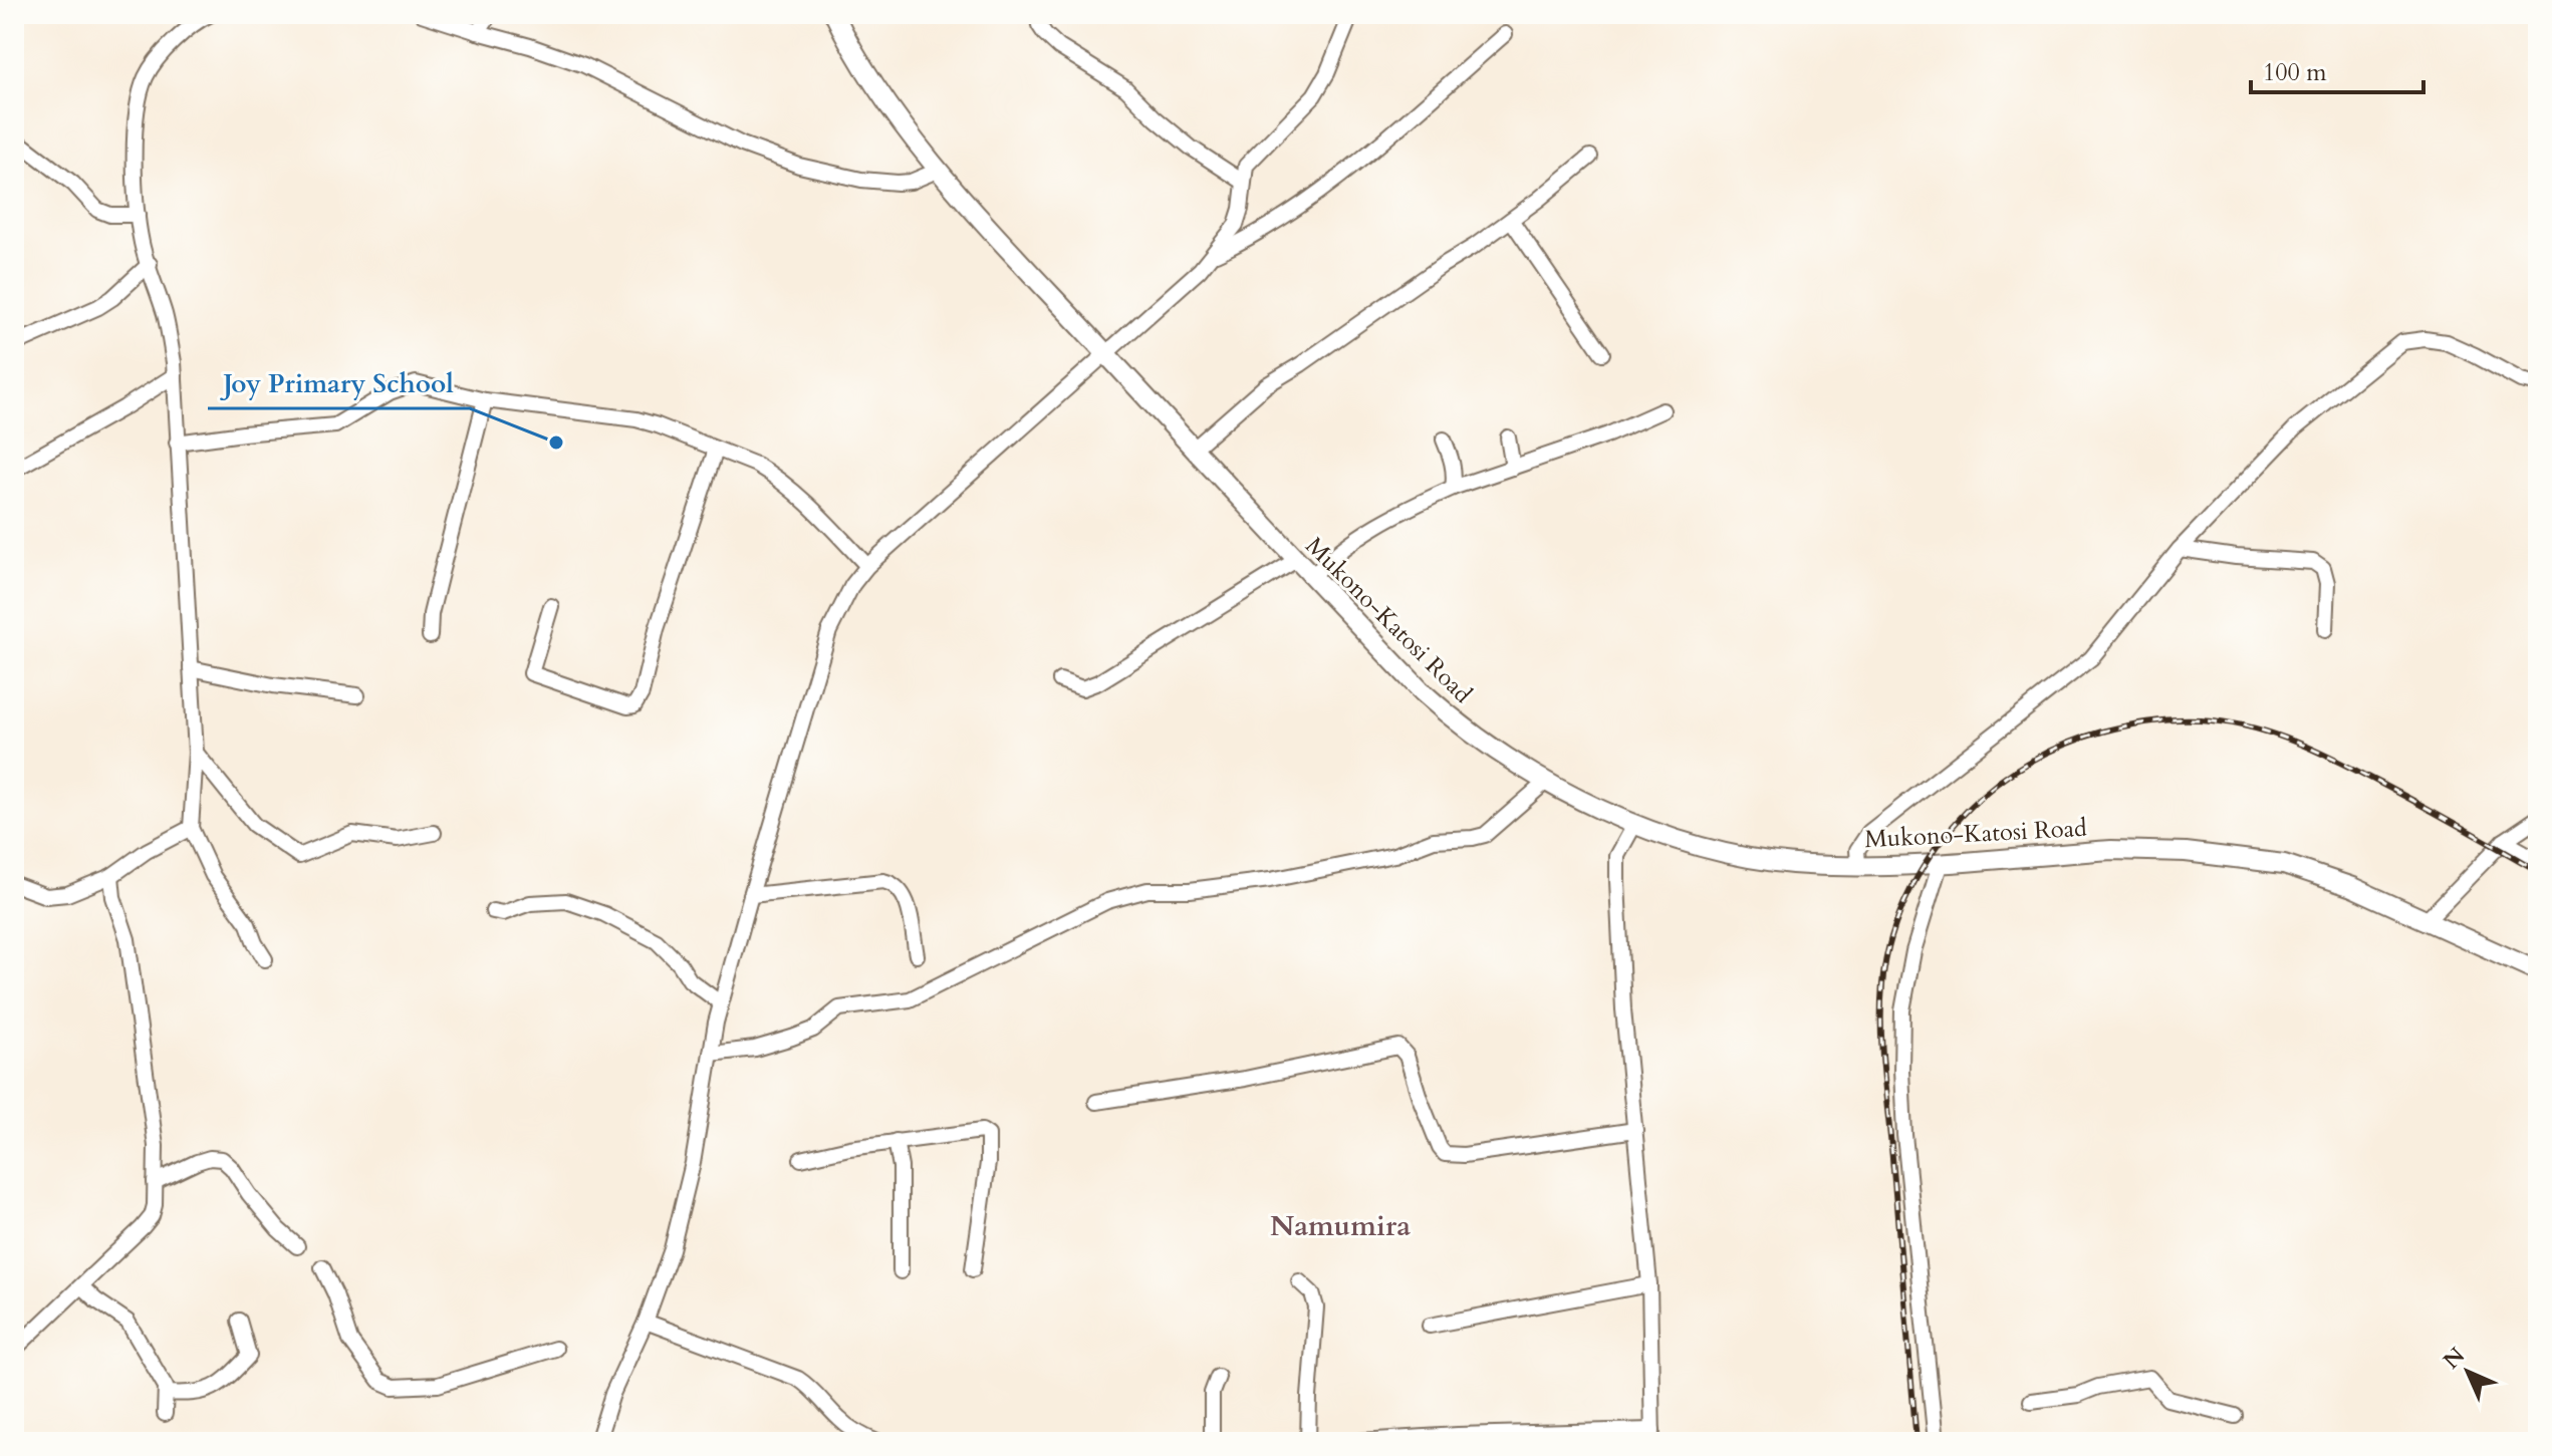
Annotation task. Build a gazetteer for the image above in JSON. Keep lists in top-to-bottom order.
{
  "streets": {
    "main road": ["Mukono-Katosi Road"]
  },
  "districts": ["Namumira"],
  "places": ["Joy Primary School"],
  "scale_bar": "100 m",
  "north": "top left"
}
